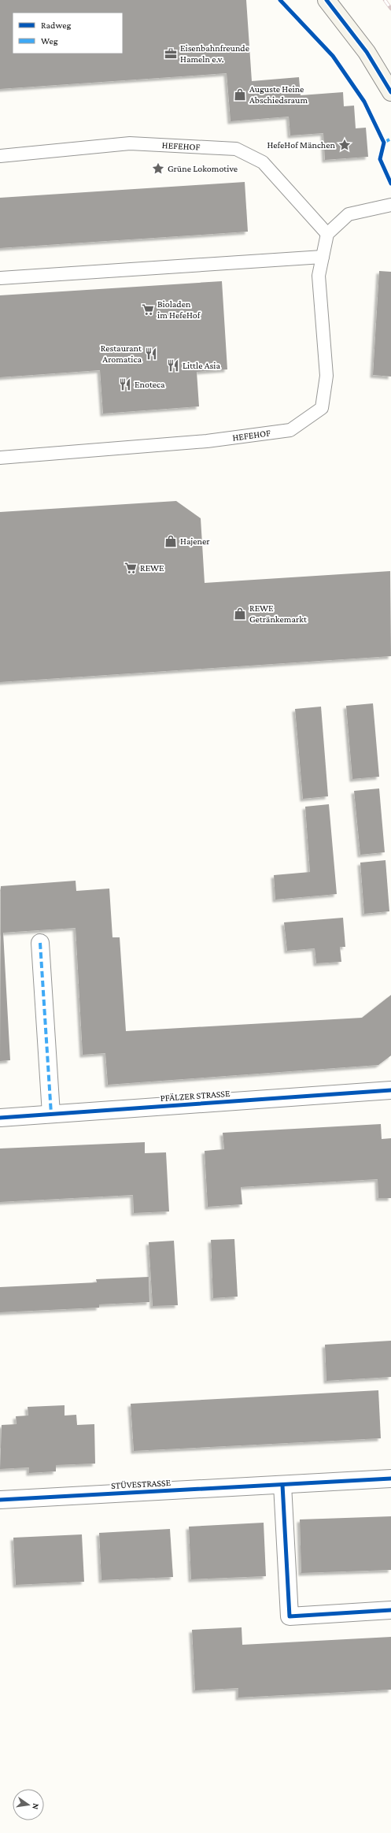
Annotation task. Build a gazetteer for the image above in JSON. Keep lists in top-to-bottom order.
{
  "streets": {
    "street": ["PFÄLZER STRASSE", "STÜVESTRASSE"],
    "lane": ["HEFEHOF"]
  },
  "places": {
    "office": ["Eisenbahnfreunde Hameln e.v."],
    "shop": ["Auguste Heine Abschiedsraum", "Hajener", "REWE Getränkemarkt"],
    "place": ["HefeHof Mänchen", "Grüne Lokomotive"],
    "supermarket": ["Bioladen im HefeHof", "REWE"],
    "restaurant": ["Restaurant Aromatica", "Little Asia", "Enoteca"]
  },
  "legend": ["Radweg", "Weg"],
  "north": "right"
}
